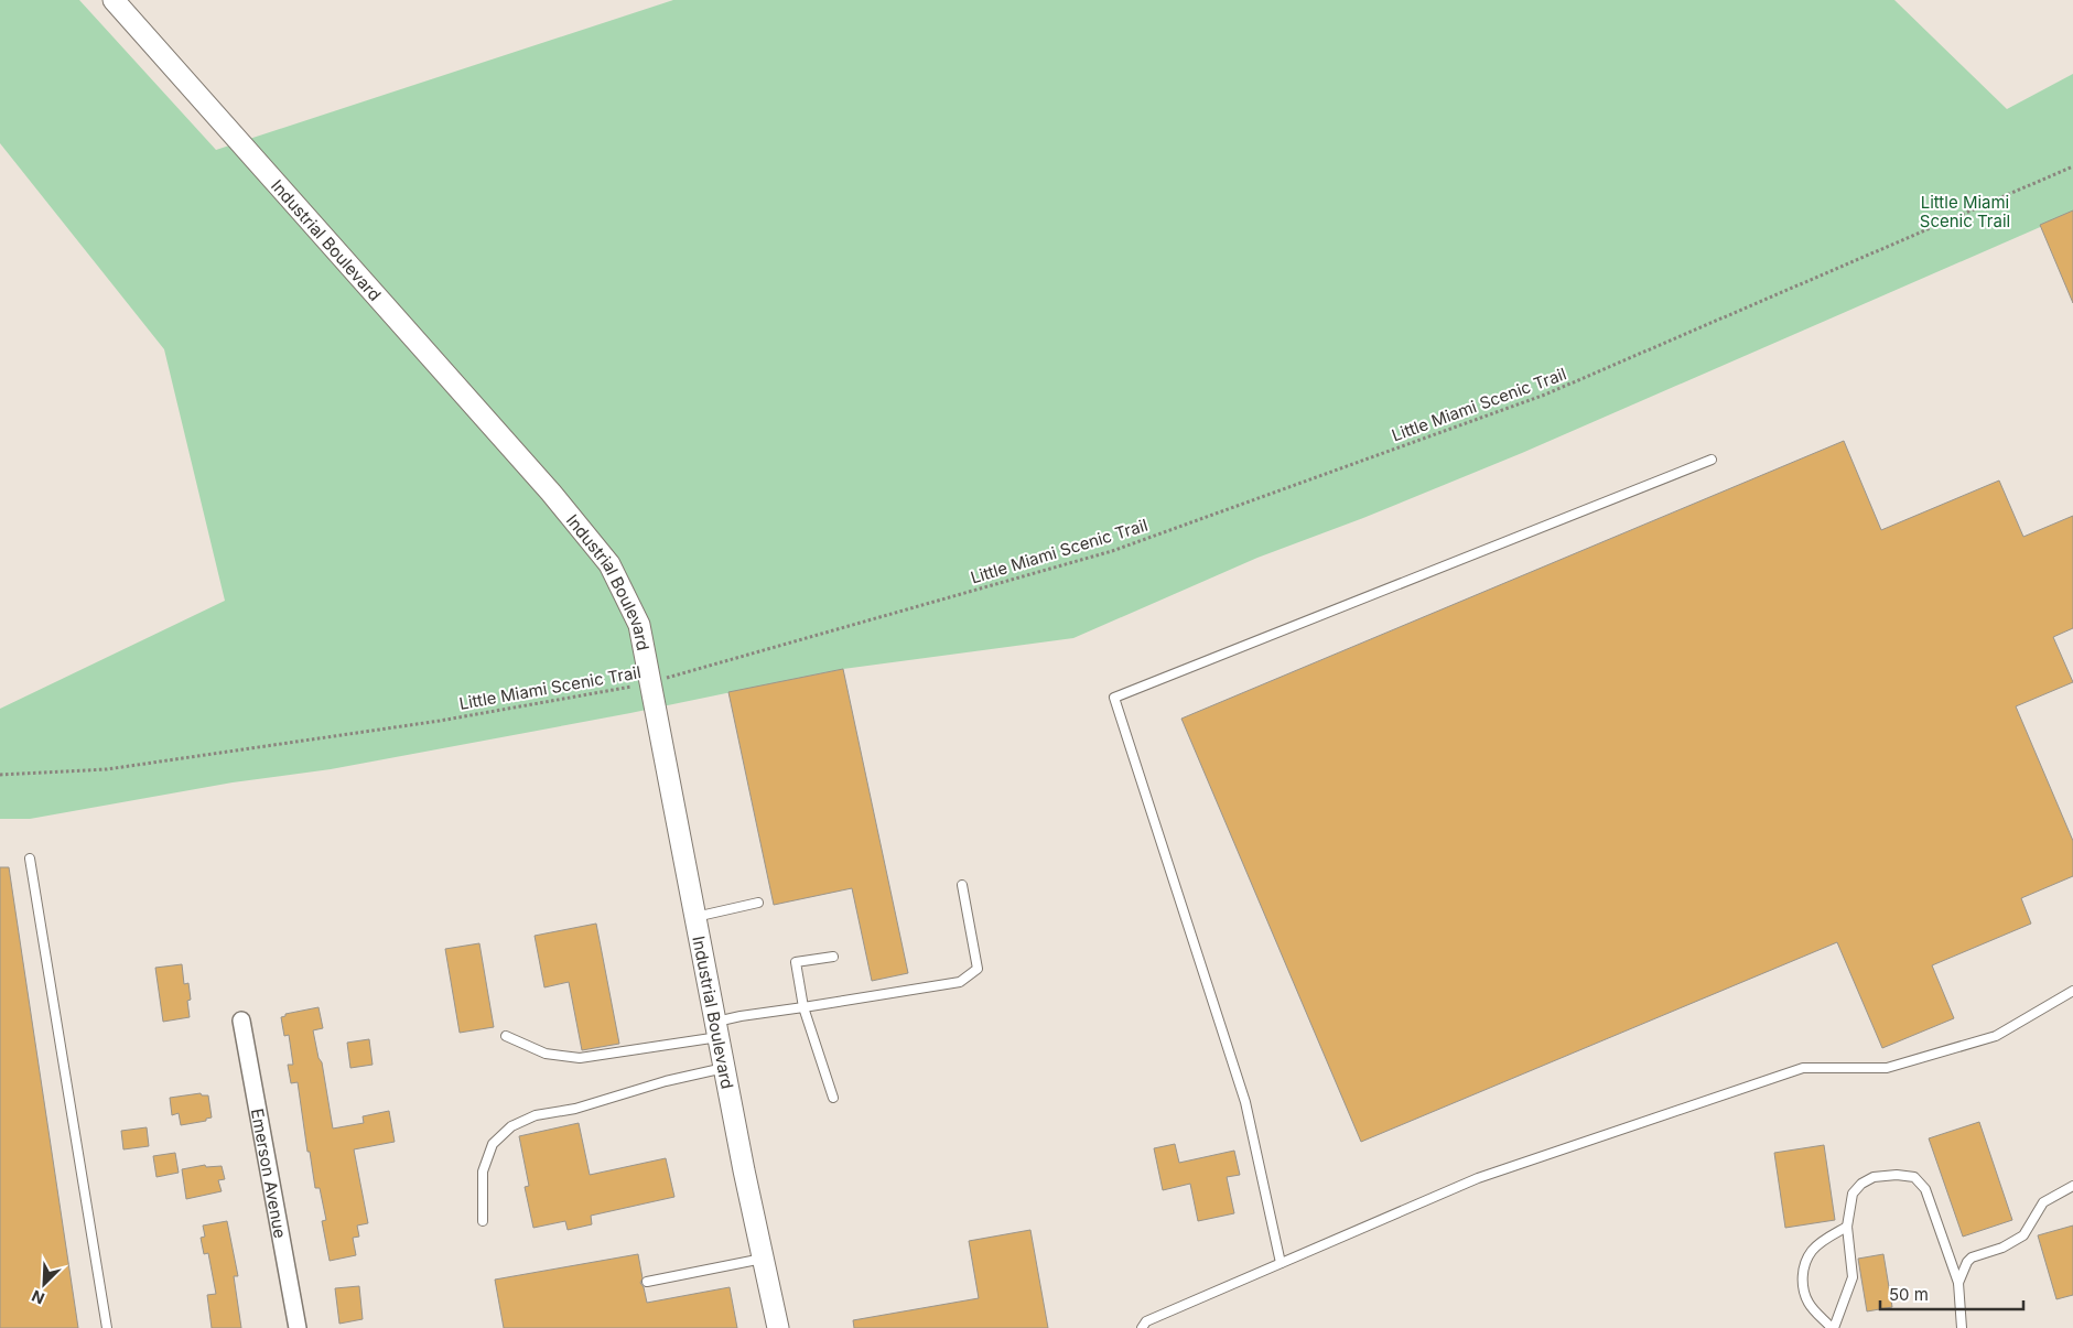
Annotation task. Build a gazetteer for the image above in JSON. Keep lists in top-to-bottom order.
{
  "streets": {
    "street": ["Industrial Boulevard", "Emerson Avenue"],
    "path": ["Little Miami Scenic Trail"]
  },
  "crossings": [
    ["Industrial Boulevard", "Little Miami Scenic Trail"]
  ],
  "parks": ["Little Miami Scenic Trail"],
  "scale_bar": "50 m",
  "north": "bottom left"
}
